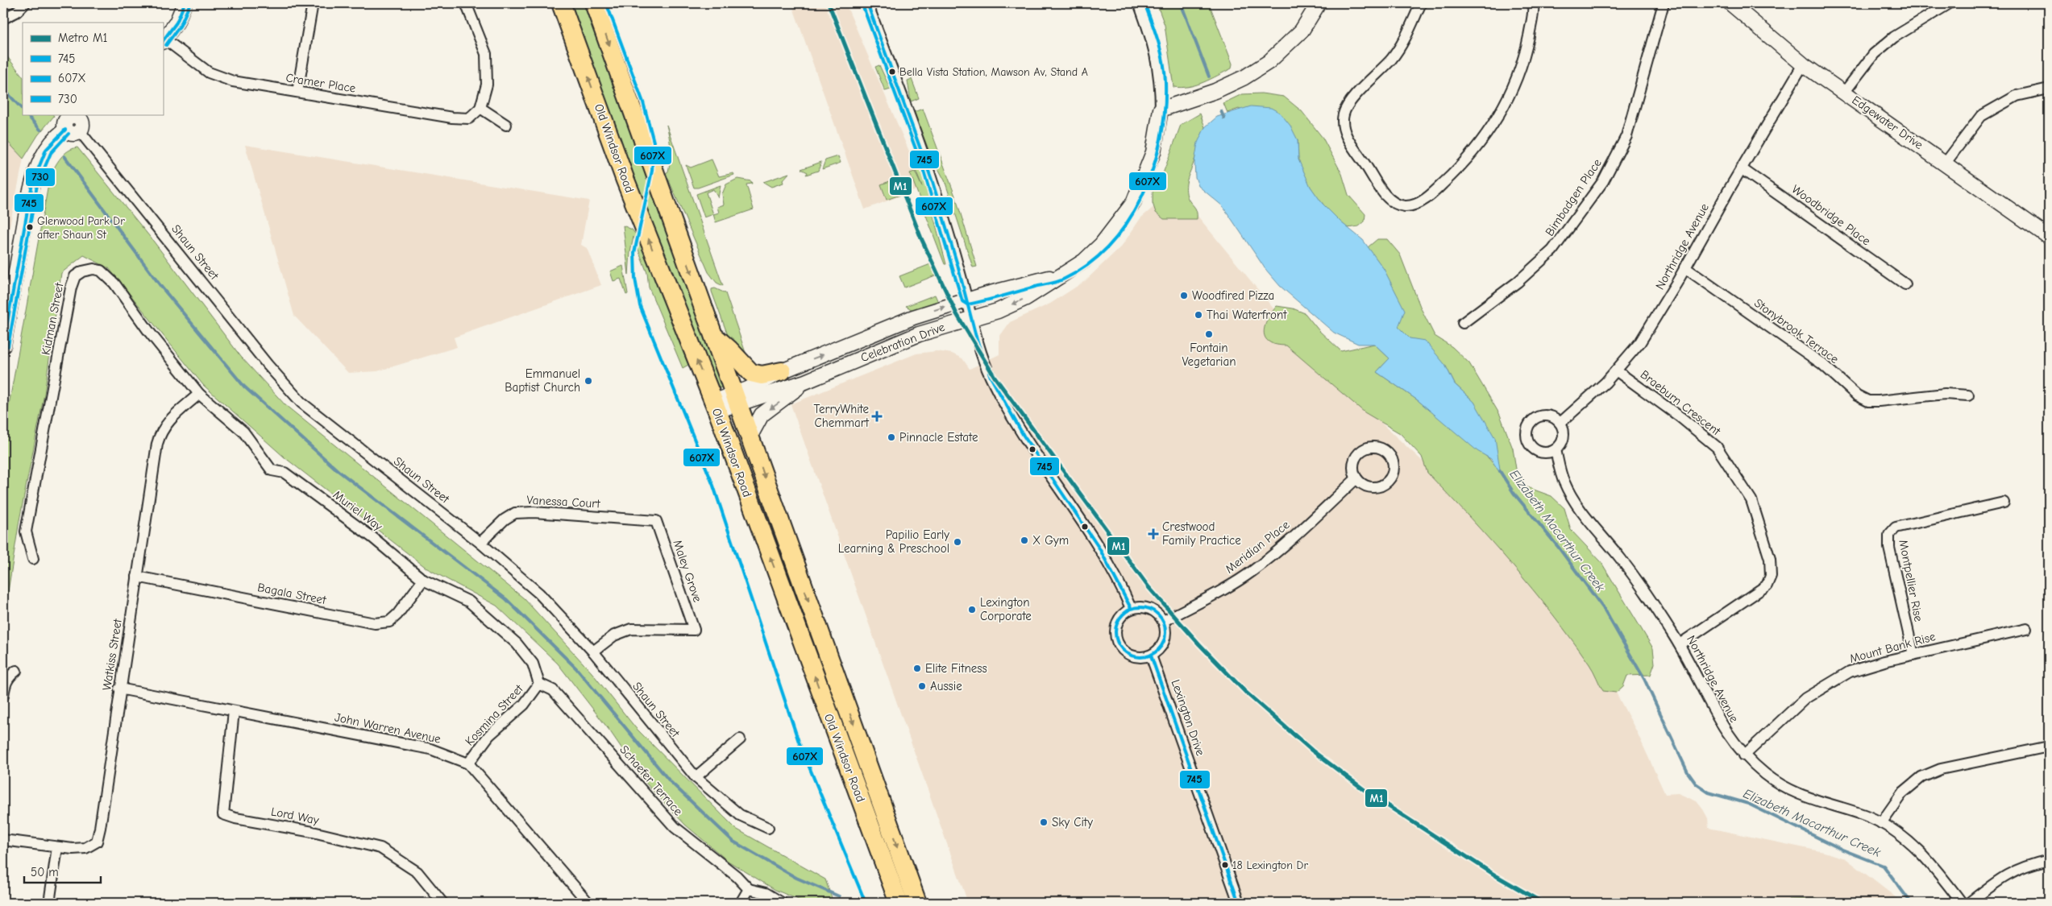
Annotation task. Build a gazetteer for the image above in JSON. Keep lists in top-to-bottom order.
{
  "streets": {
    "highway": ["Old Windsor Road"],
    "street": [
      "Cramer Place",
      "Edgewater Drive",
      "Bimbadgen Place",
      "Woodbridge Place",
      "Northridge Avenue",
      "Shaun Street",
      "Kidman Street",
      "Stonybrook Terrace",
      "Celebration Drive",
      "Braeburn Crescent",
      "Vanessa Court",
      "Muriel Way",
      "Meridian Place",
      "Maley Grove",
      "Montpellier Rise",
      "Bagala Street",
      "Mount Bank Rise",
      "Watkiss Street",
      "Kosmina Street",
      "Lexington Drive",
      "John Warren Avenue",
      "Schaefer Terrace",
      "Lord Way"
    ]
  },
  "crossings": [
    ["Edgewater Drive", "Northridge Avenue"],
    ["Old Windsor Road", "Celebration Drive"],
    ["Woodbridge Place", "Northridge Avenue"],
    ["Northridge Avenue", "Stonybrook Terrace"],
    ["Northridge Avenue", "Braeburn Crescent"],
    ["Northridge Avenue", "Mount Bank Rise"],
    ["Shaun Street", "Vanessa Court"],
    ["Shaun Street", "Maley Grove"],
    ["Kidman Street", "Muriel Way"],
    ["Kidman Street", "Watkiss Street"],
    ["Vanessa Court", "Maley Grove"],
    ["Muriel Way", "Bagala Street"],
    ["Muriel Way", "Kosmina Street"],
    ["Muriel Way", "Schaefer Terrace"],
    ["Meridian Place", "Lexington Drive"],
    ["Montpellier Rise", "Mount Bank Rise"],
    ["Bagala Street", "Watkiss Street"],
    ["Watkiss Street", "John Warren Avenue"],
    ["Kosmina Street", "John Warren Avenue"],
    ["Kosmina Street", "Schaefer Terrace"],
    ["John Warren Avenue", "Lord Way"]
  ],
  "water": ["Elizabeth Macarthur Creek"],
  "places": {
    "other": [
      "Bella Vista Station, Mawson Av, Stand A",
      "Glenwood Park Dr after Shaun St",
      "Woodfired Pizza",
      "Thai Waterfront",
      "Fontain Vegetarian",
      "Emmanuel Baptist Church",
      "Pinnacle Estate",
      "X Gym",
      "Papilio Early Learning & Preschool",
      "Lexington Corporate",
      "Elite Fitness",
      "Aussie",
      "Sky City",
      "18 Lexington Dr"
    ],
    "health": ["TerryWhite Chemmart", "Crestwood Family Practice"]
  },
  "lines": [
    "metro line M1",
    "transit line 745",
    "transit line 607X",
    "transit line 730"
  ],
  "legend": [
    "Metro M1",
    "745",
    "607X",
    "730"
  ],
  "scale_bar": "50 m"
}
